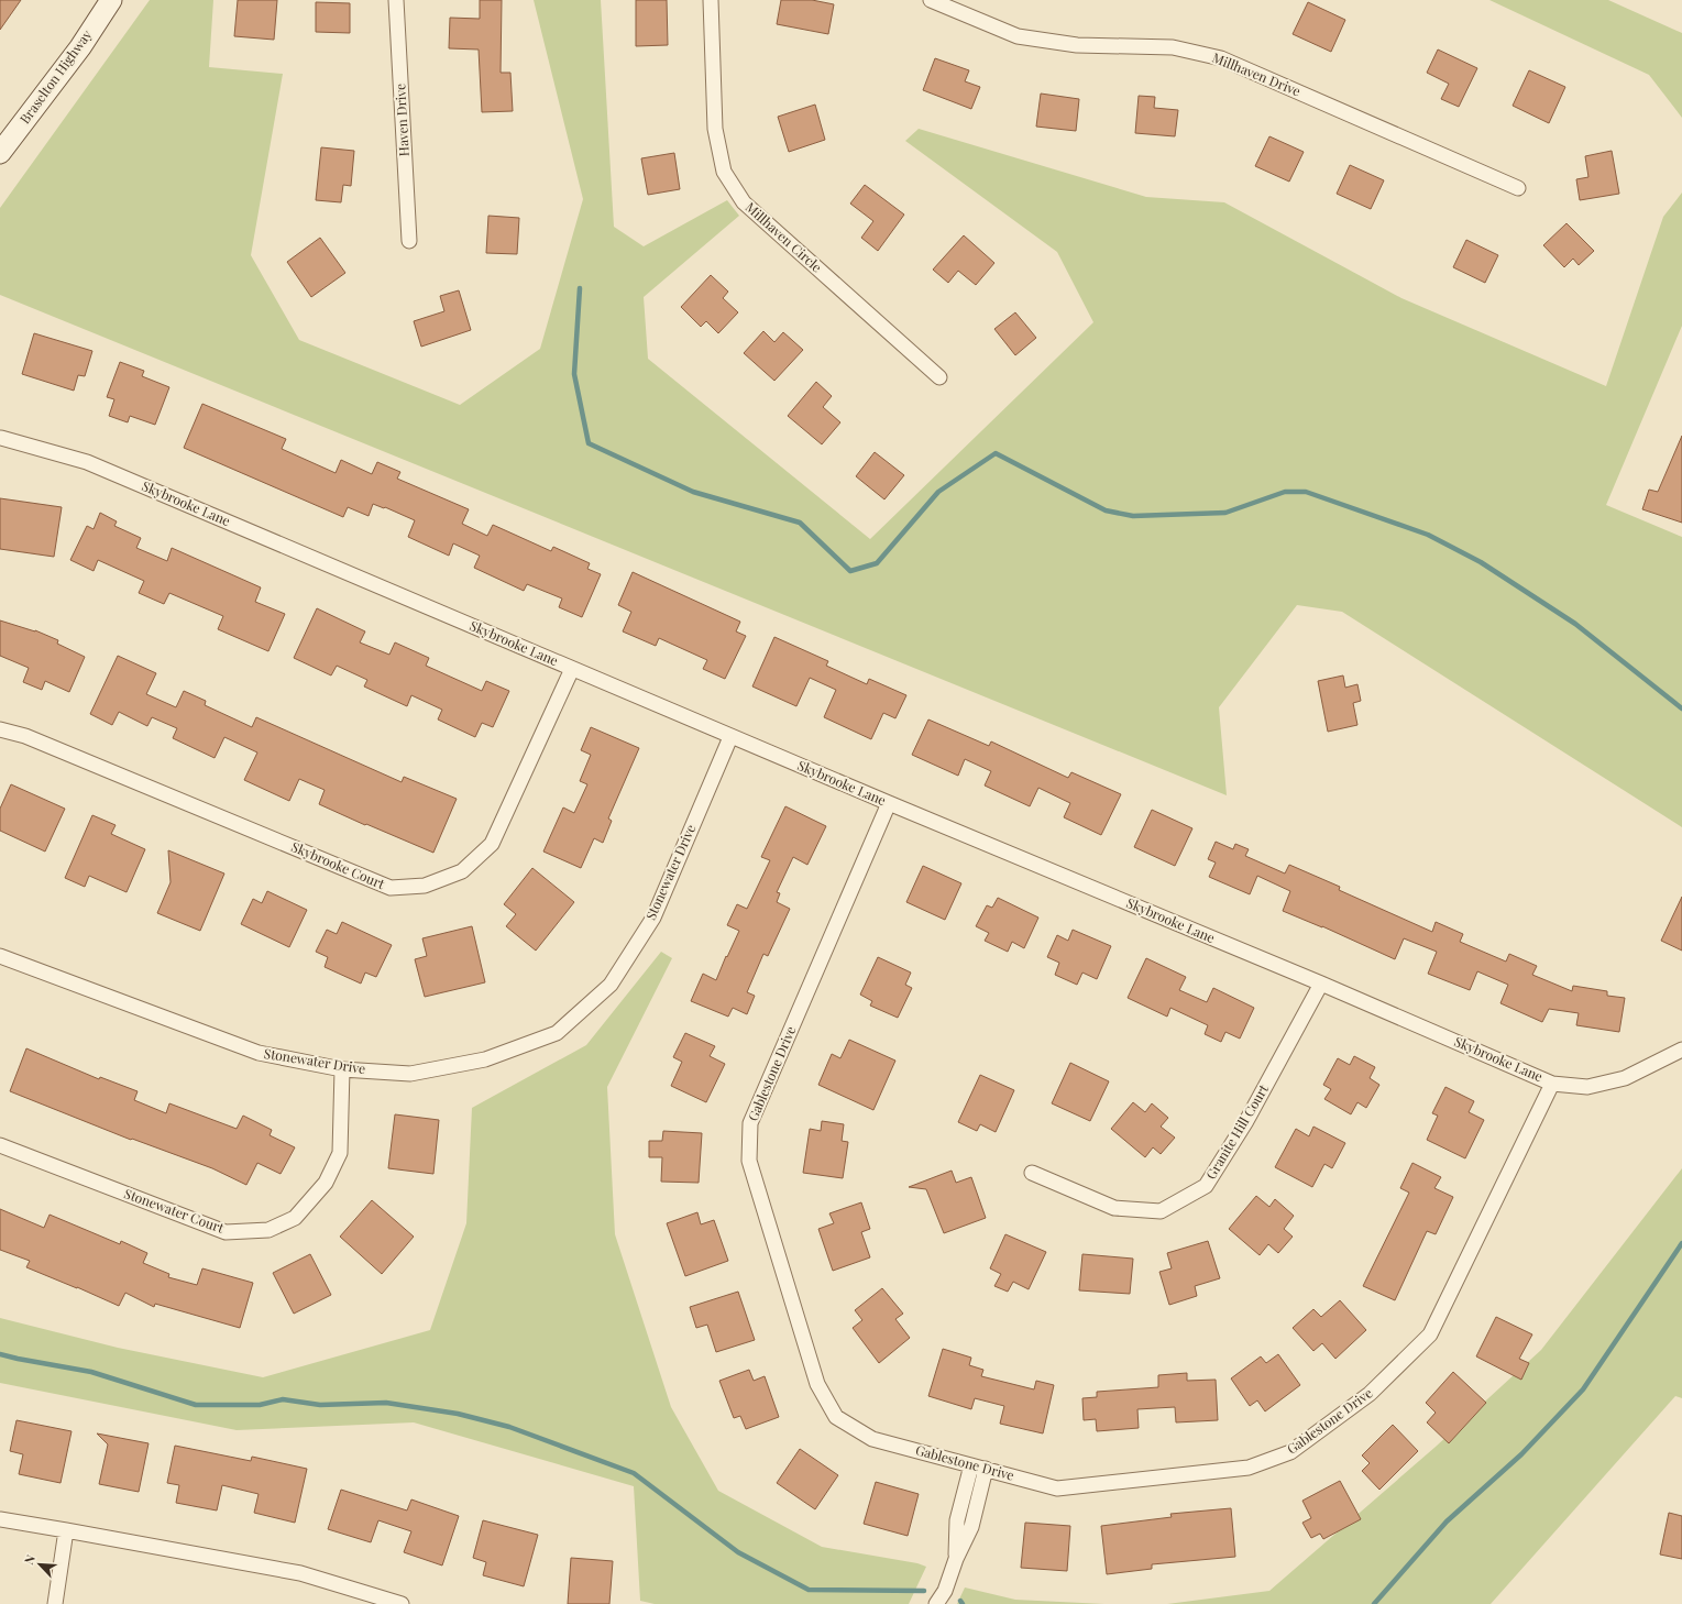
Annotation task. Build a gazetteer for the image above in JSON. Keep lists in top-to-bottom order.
{
  "streets": {
    "main road": ["Braselton Highway"],
    "street": [
      "Millhaven Drive",
      "Haven Drive",
      "Millhaven Circle",
      "Skybrooke Lane",
      "Skybrooke Court",
      "Stonewater Drive",
      "Gablestone Drive",
      "Granite Hill Court",
      "Stonewater Court"
    ]
  },
  "crossings": [
    ["Skybrooke Lane", "Skybrooke Court"],
    ["Skybrooke Lane", "Stonewater Drive"],
    ["Skybrooke Lane", "Gablestone Drive"],
    ["Skybrooke Lane", "Granite Hill Court"],
    ["Stonewater Drive", "Stonewater Court"]
  ],
  "north": "top left"
}
